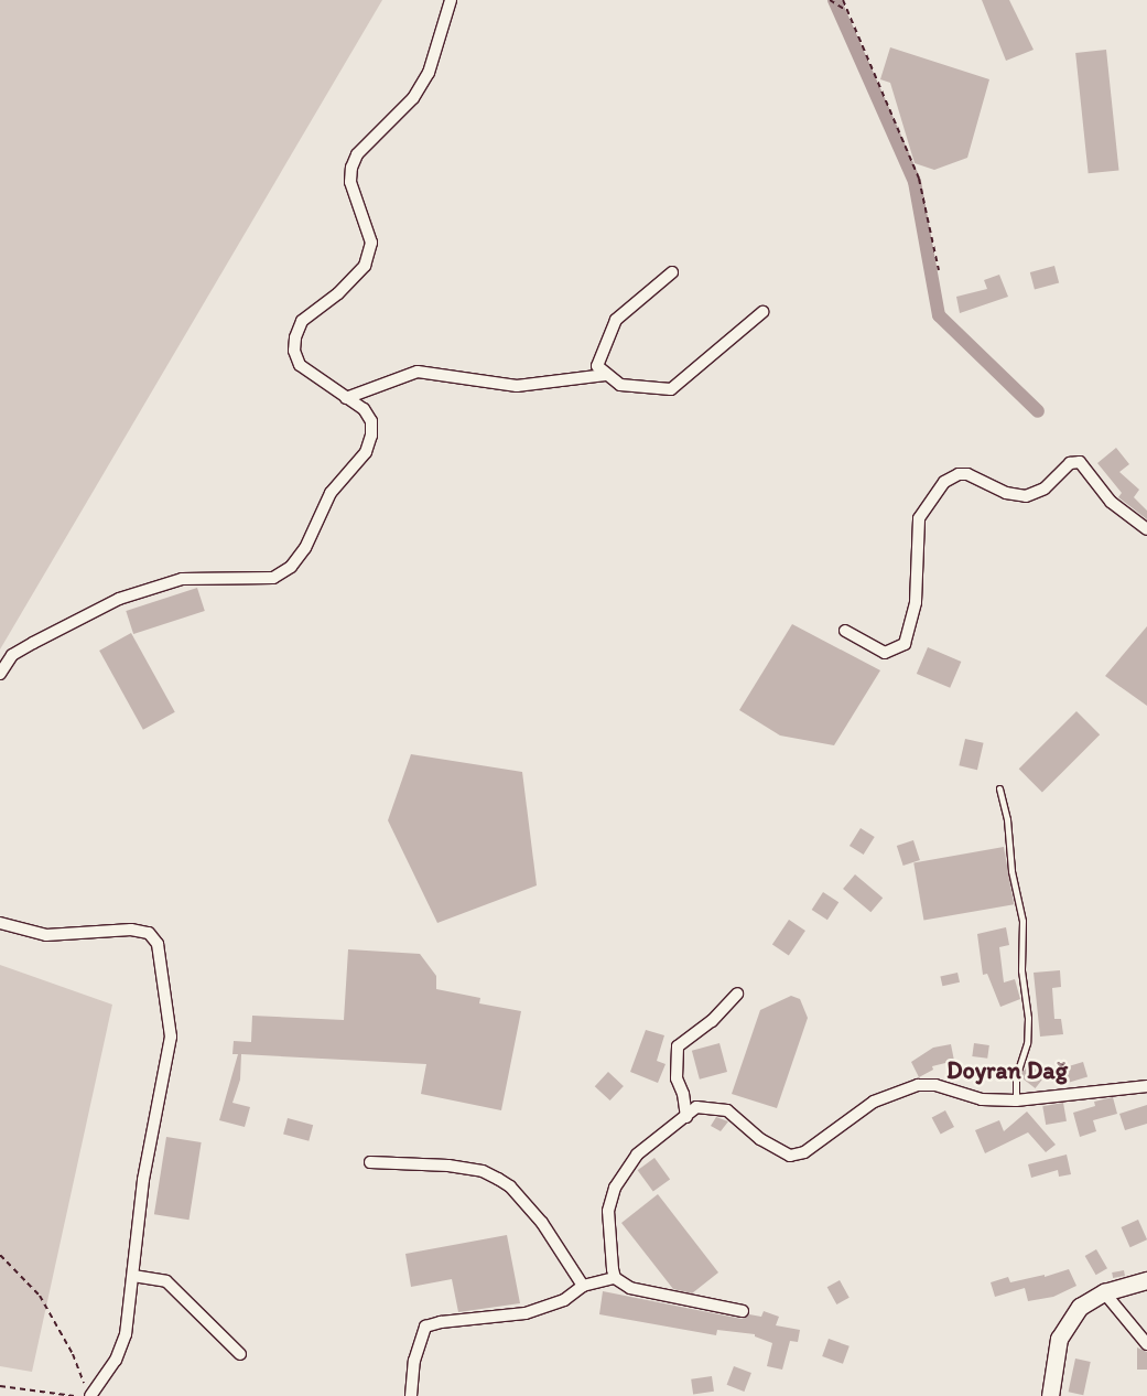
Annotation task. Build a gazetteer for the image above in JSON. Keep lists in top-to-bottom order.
{
  "districts": ["Doyran Dağ"]
}
